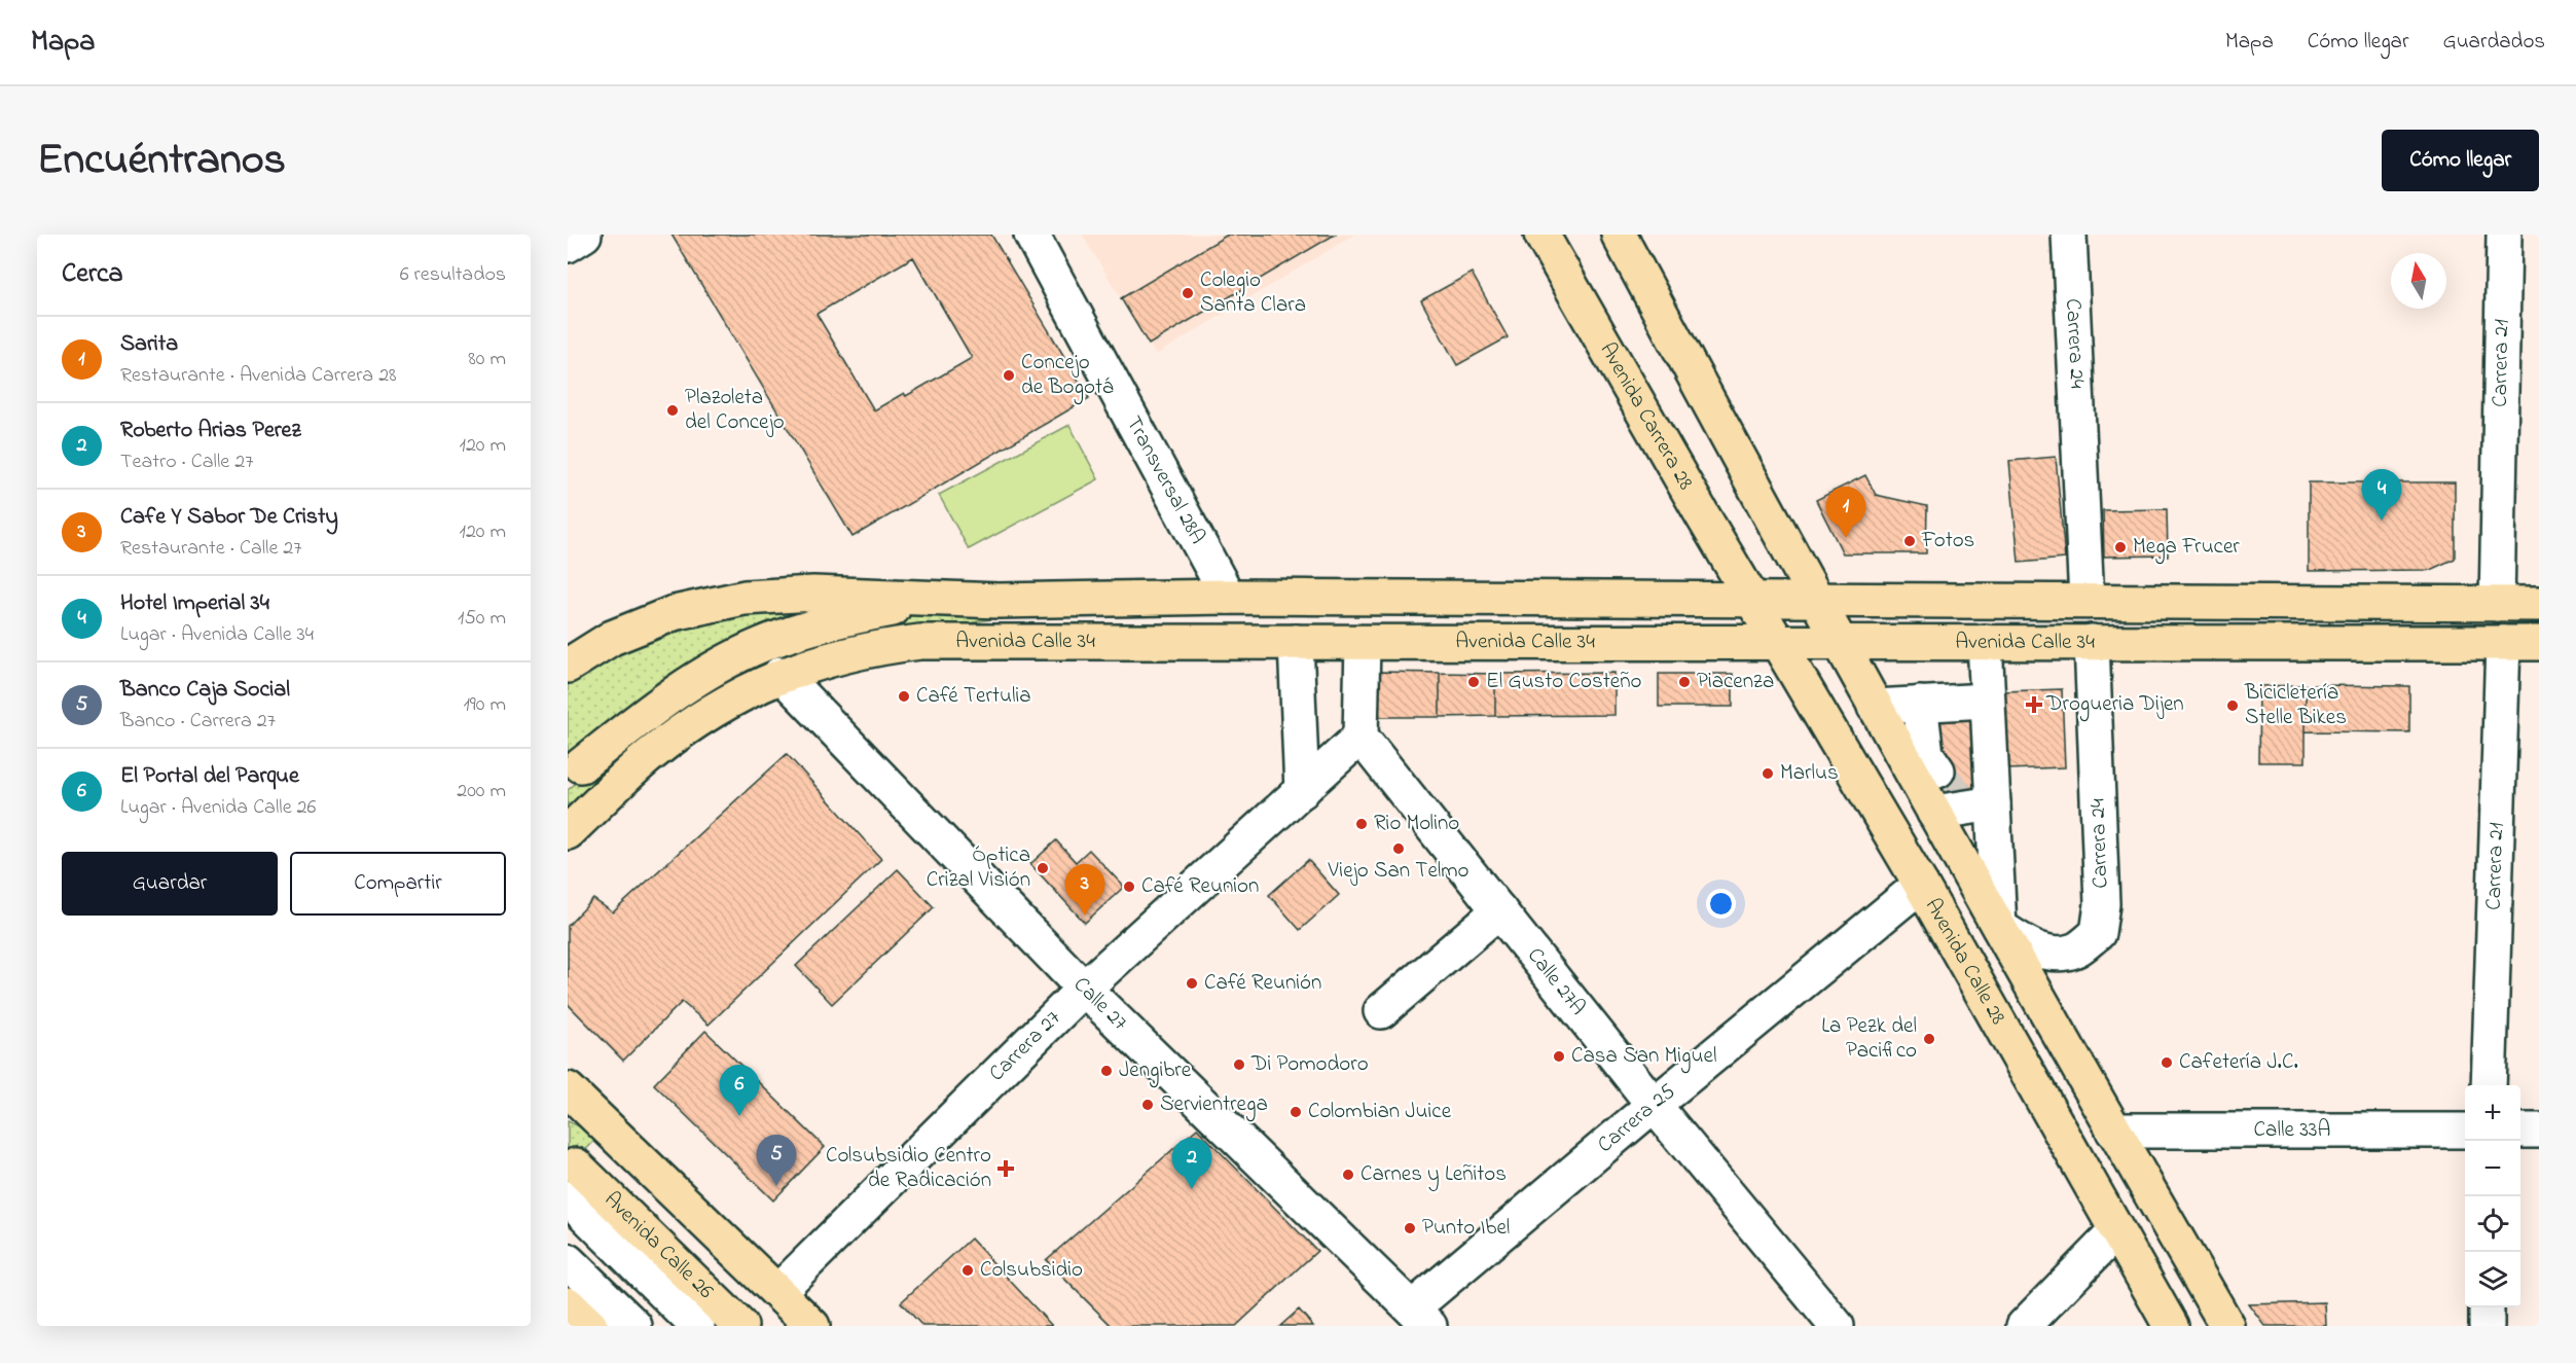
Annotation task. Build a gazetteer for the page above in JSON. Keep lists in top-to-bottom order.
{
  "streets": {
    "main road": [
      "Avenida Carrera 28",
      "Avenida Calle 34",
      "Avenida Calle 28",
      "Avenida Calle 26"
    ],
    "street": [
      "Carrera 24",
      "Carrera 21",
      "Transversal 28A",
      "Calle 27A",
      "Calle 27",
      "Carrera 27",
      "Carrera 25",
      "Calle 33A"
    ]
  },
  "crossings": [
    ["Carrera 24", "Avenida Calle 34"],
    ["Carrera 21", "Avenida Calle 34"],
    ["Avenida Carrera 28", "Avenida Calle 34"],
    ["Avenida Carrera 28", "Avenida Calle 28"],
    ["Transversal 28A", "Avenida Calle 34"],
    ["Avenida Calle 34", "Avenida Calle 28"],
    ["Avenida Calle 34", "Calle 27"],
    ["Avenida Calle 28", "Carrera 25"],
    ["Calle 27A", "Carrera 27"],
    ["Calle 27A", "Carrera 25"],
    ["Calle 27", "Carrera 27"],
    ["Calle 27", "Carrera 25"]
  ],
  "places": {
    "other": [
      "Colegio Santa Clara",
      "Concejo de Bogotá",
      "Plazoleta del Concejo",
      "Fotos",
      "Mega Frucer",
      "El Gusto Costeño",
      "Piacenza",
      "Café Tertulia",
      "Bicicletería Stelle Bikes",
      "Marlus",
      "Rio Molino",
      "Viejo San Telmo",
      "Óptica Crizal Visión",
      "Café Reunion",
      "Café Reunión",
      "La Pezk del Pacifico",
      "Casa San Miguel",
      "Cafetería J.C.",
      "Di Pomodoro",
      "Jengibre",
      "Servientrega",
      "Colombian Juice",
      "Carnes y Leñitos",
      "Punto Ibel",
      "Colsubsidio"
    ],
    "health": ["Drogueria Dijen", "Colsubsidio Centro de Radicación"]
  },
  "north": "top",
  "page": {
    "header": "Mapa",
    "nav": ["Mapa", "Cómo llegar", "Guardados"],
    "title": "Encuéntranos",
    "buttons": [
      "Cómo llegar",
      ["Guardar", "Compartir"]
    ],
    "heading": ["Cerca", "6 resultados"],
    "list": [
      {
        "mark": "1",
        "name": "Sarita",
        "note": "Restaurante · Avenida Carrera 28",
        "value": "80 m"
      },
      {
        "mark": "2",
        "name": "Roberto Arias Perez",
        "note": "Teatro · Calle 27",
        "value": "120 m"
      },
      {
        "mark": "3",
        "name": "Cafe Y Sabor De Cristy",
        "note": "Restaurante · Calle 27",
        "value": "120 m"
      },
      {
        "mark": "4",
        "name": "Hotel Imperial 34",
        "note": "Lugar · Avenida Calle 34",
        "value": "150 m"
      },
      {
        "mark": "5",
        "name": "Banco Caja Social",
        "note": "Banco · Carrera 27",
        "value": "190 m"
      },
      {
        "mark": "6",
        "name": "El Portal del Parque",
        "note": "Lugar · Avenida Calle 26",
        "value": "200 m"
      }
    ],
    "pins": [
      "4",
      "1",
      "3",
      "6",
      "5",
      "2"
    ],
    "map_buttons": ["+", "−"]
  }
}
